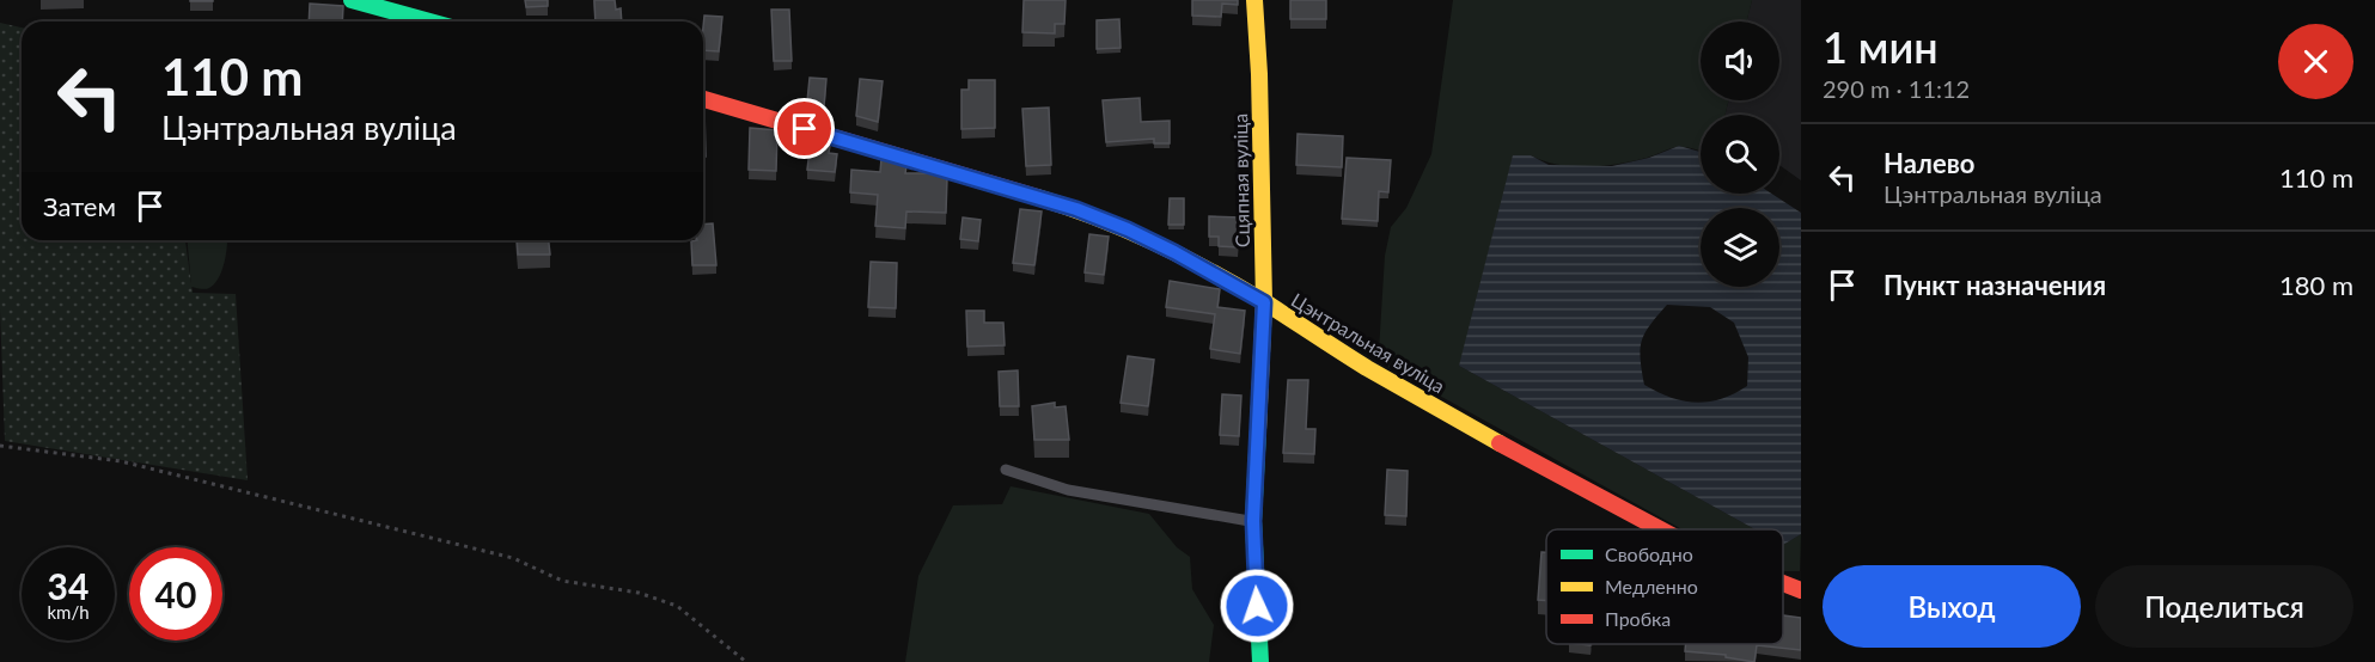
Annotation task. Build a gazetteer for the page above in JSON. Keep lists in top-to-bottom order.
{
  "streets": {
    "street": ["Сцяпная вуліца", "Цэнтральная вуліца"]
  },
  "crossings": [
    ["Сцяпная вуліца", "Цэнтральная вуліца"]
  ],
  "legend": ["Свободно", "Медленно", "Пробка"],
  "page": {
    "heading": ["1 мин", "290 m · 11:12"],
    "turn": ["110 m", "Цэнтральная вуліца"],
    "list": [
      {
        "name": "Налево",
        "note": "Цэнтральная вуліца",
        "value": "110 m"
      },
      {
        "name": "Пункт назначения",
        "value": "180 m"
      }
    ],
    "then": "Затем",
    "speed": "34 km/h",
    "limit": "40",
    "buttons": ["Выход", "Поделиться"]
  }
}
